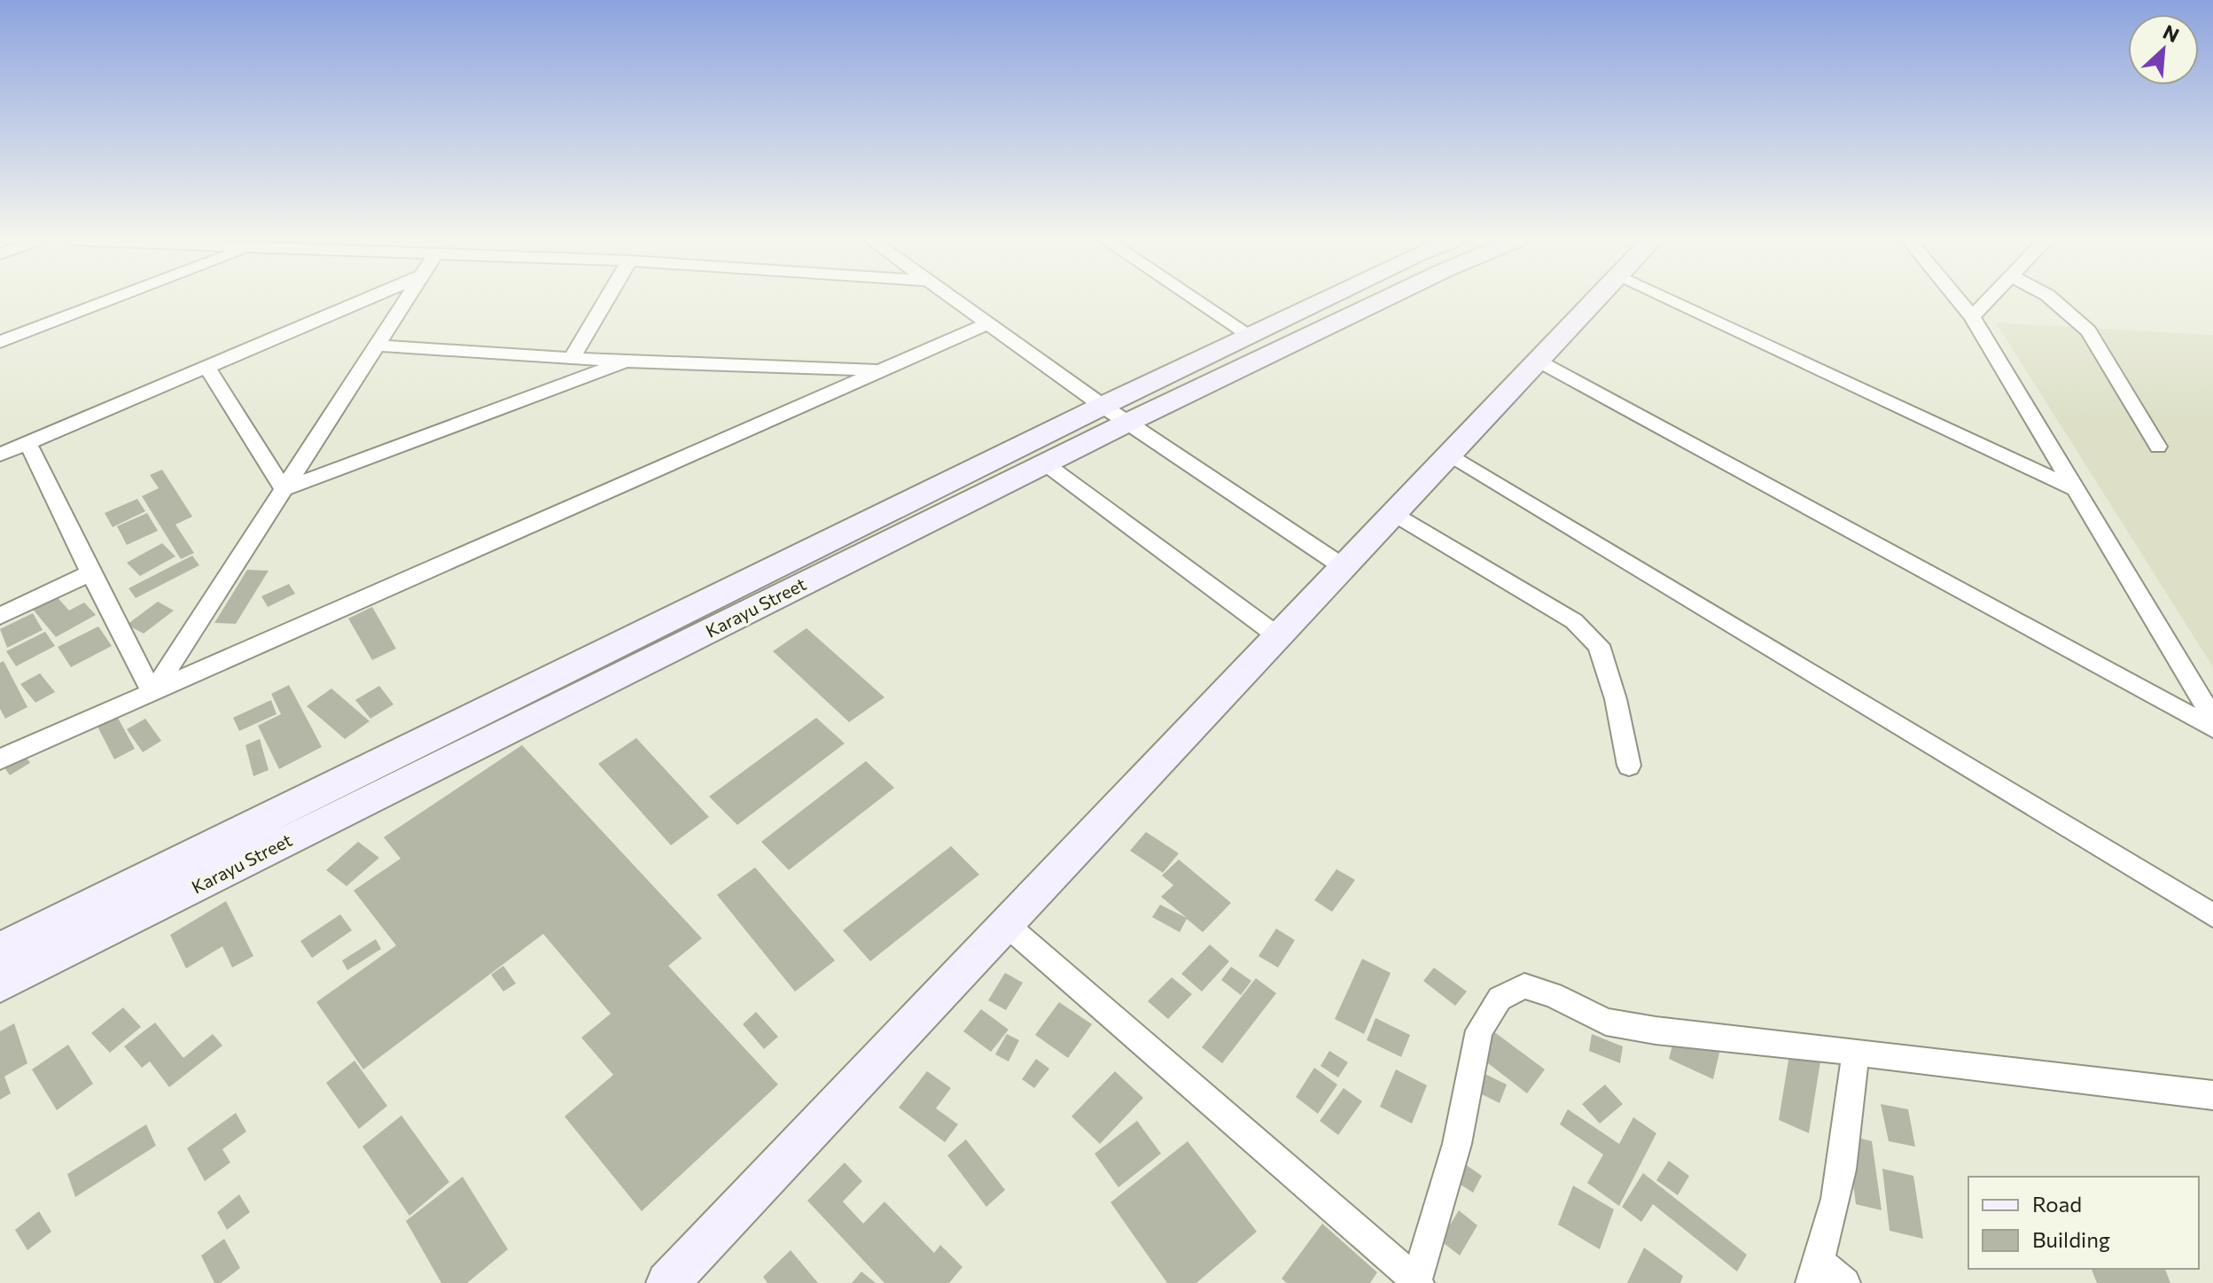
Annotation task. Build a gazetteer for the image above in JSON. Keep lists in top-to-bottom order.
{
  "streets": {
    "main road": ["Karayu Street"]
  },
  "legend": ["Road", "Building"],
  "north": "top right"
}
